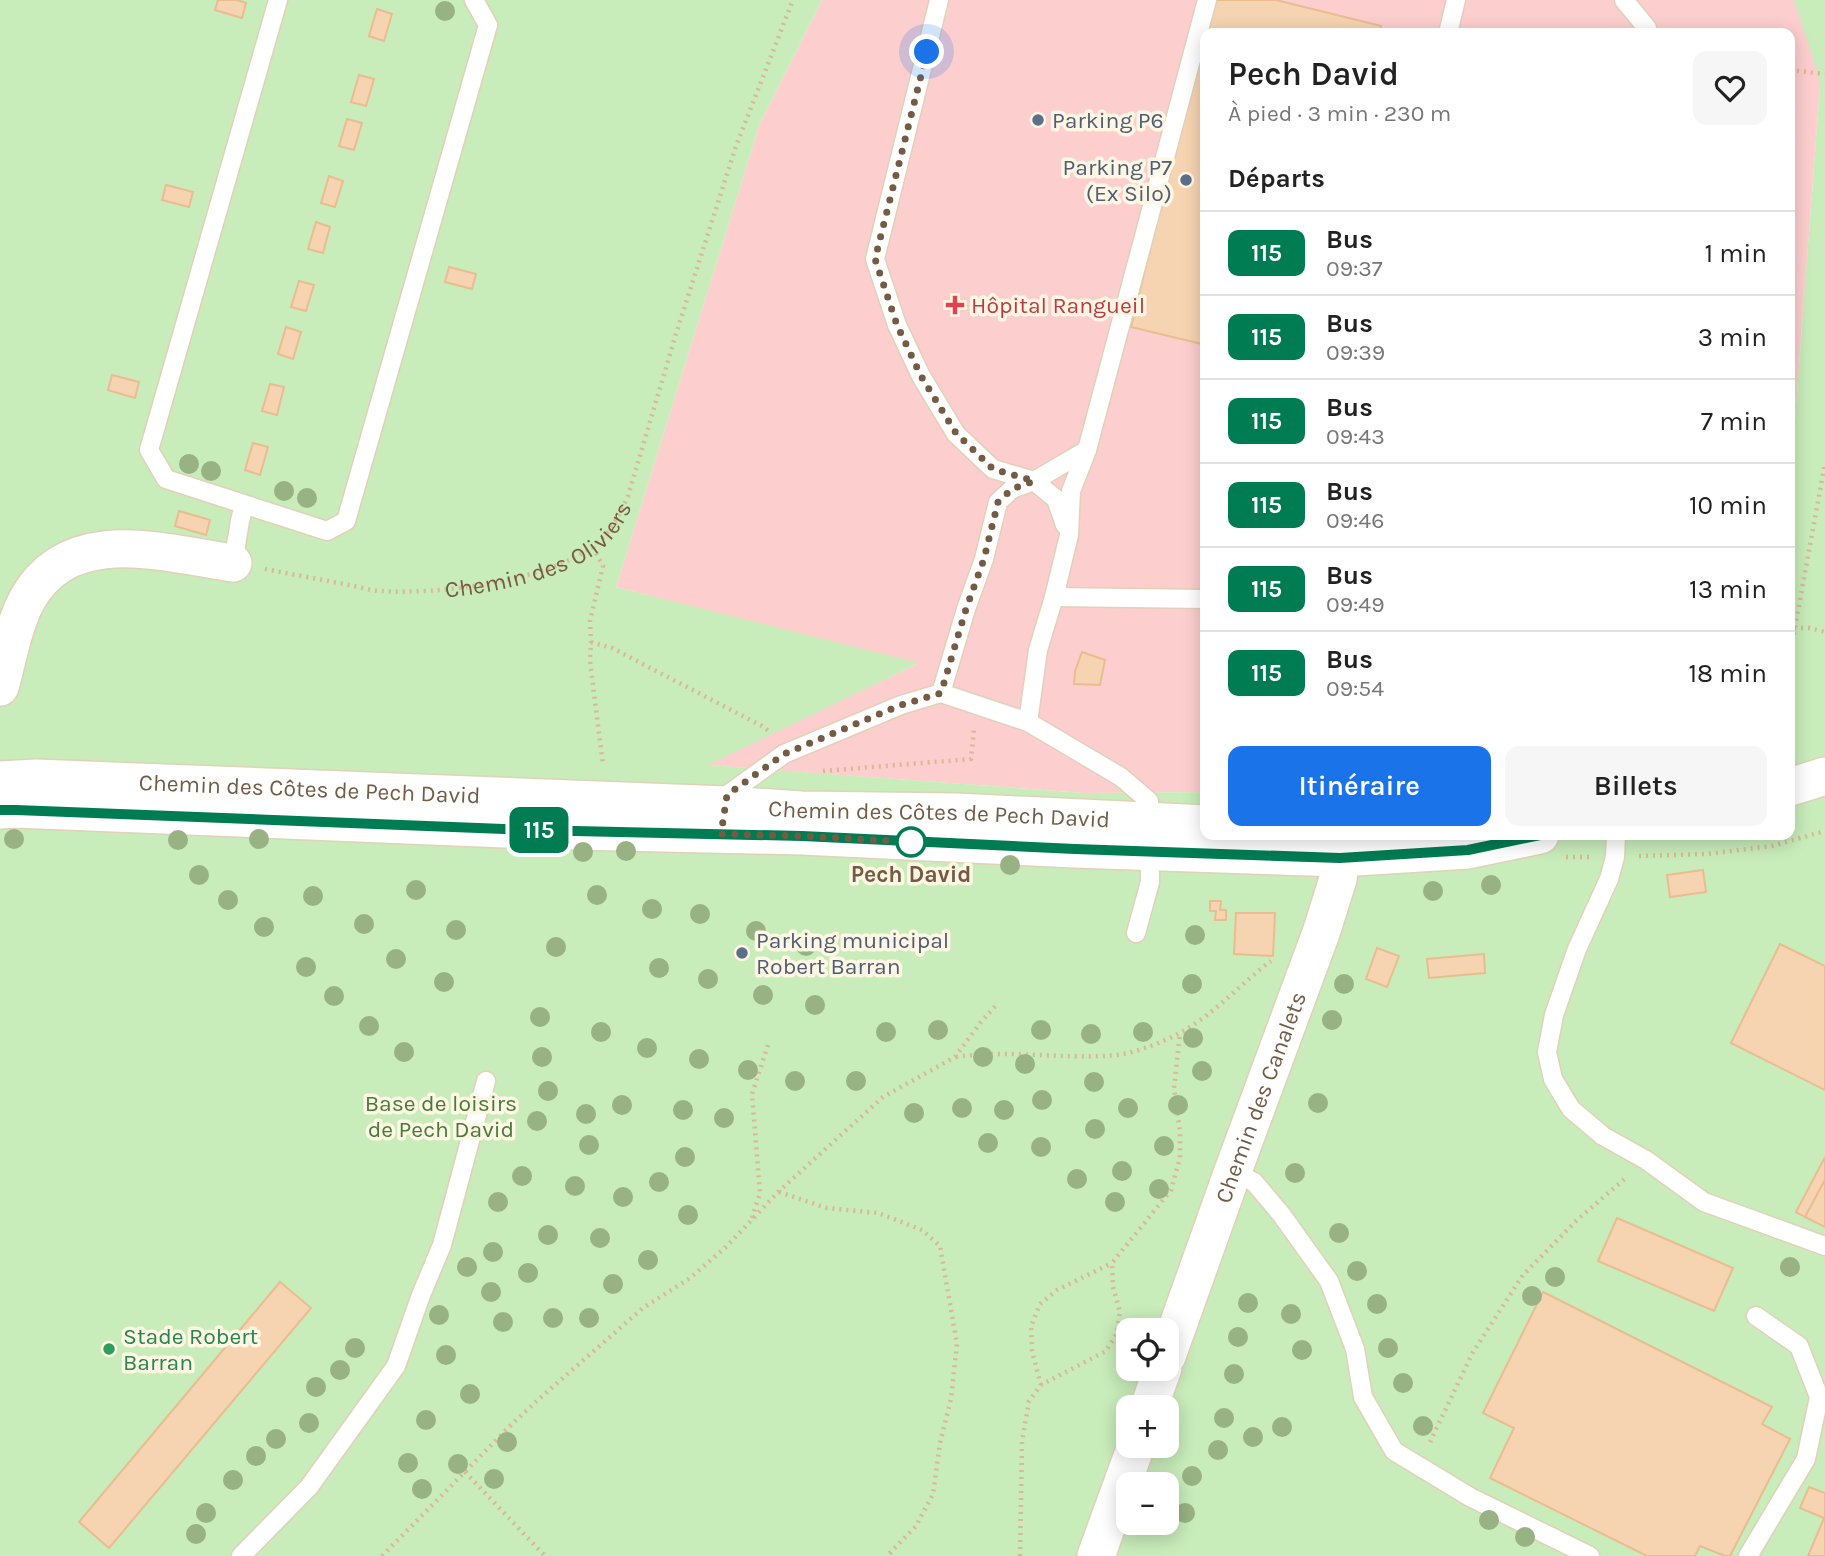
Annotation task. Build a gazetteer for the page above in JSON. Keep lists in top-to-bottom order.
{
  "streets": {
    "street": ["Chemin des Côtes de Pech David", "Chemin des Canalets"],
    "path": ["Chemin des Oliviers"]
  },
  "crossings": [
    ["Chemin des Côtes de Pech David", "Chemin des Canalets"]
  ],
  "parks": ["Base de loisirs de Pech David"],
  "places": {
    "other": [
      "Parking P6",
      "Parking P7 (Ex Silo)",
      "Pech David",
      "Parking municipal Robert Barran",
      "Stade Robert Barran"
    ],
    "health": ["Hôpital Rangueil"]
  },
  "lines": ["bus line 115"],
  "page": {
    "on_map": "115",
    "heading": [
      ["Pech David", "À pied · 3 min · 230 m"],
      "Départs"
    ],
    "list": [
      {
        "mark": "115",
        "name": "Bus",
        "note": "09:37",
        "value": "1 min"
      },
      {
        "mark": "115",
        "name": "Bus",
        "note": "09:39",
        "value": "3 min"
      },
      {
        "mark": "115",
        "name": "Bus",
        "note": "09:43",
        "value": "7 min"
      },
      {
        "mark": "115",
        "name": "Bus",
        "note": "09:46",
        "value": "10 min"
      },
      {
        "mark": "115",
        "name": "Bus",
        "note": "09:49",
        "value": "13 min"
      },
      {
        "mark": "115",
        "name": "Bus",
        "note": "09:54",
        "value": "18 min"
      }
    ],
    "buttons": ["Itinéraire", "Billets"],
    "map_buttons": ["+", "−"]
  }
}
